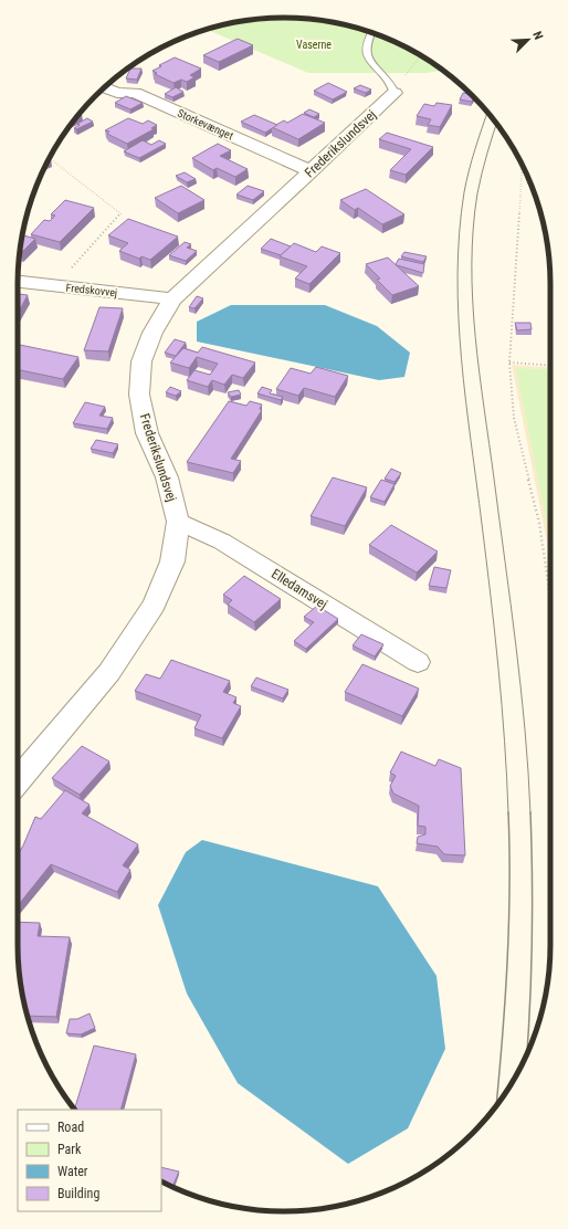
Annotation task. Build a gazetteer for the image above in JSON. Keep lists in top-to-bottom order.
{
  "streets": {
    "street": [
      "Storkevænget",
      "Frederikslundsvej",
      "Fredskovvej",
      "Elledamsvej"
    ]
  },
  "crossings": [
    ["Storkevænget", "Frederikslundsvej"],
    ["Frederikslundsvej", "Fredskovvej"],
    ["Frederikslundsvej", "Elledamsvej"]
  ],
  "parks": ["Vaserne"],
  "legend": [
    "Road",
    "Park",
    "Water",
    "Building"
  ],
  "north": "top right"
}
